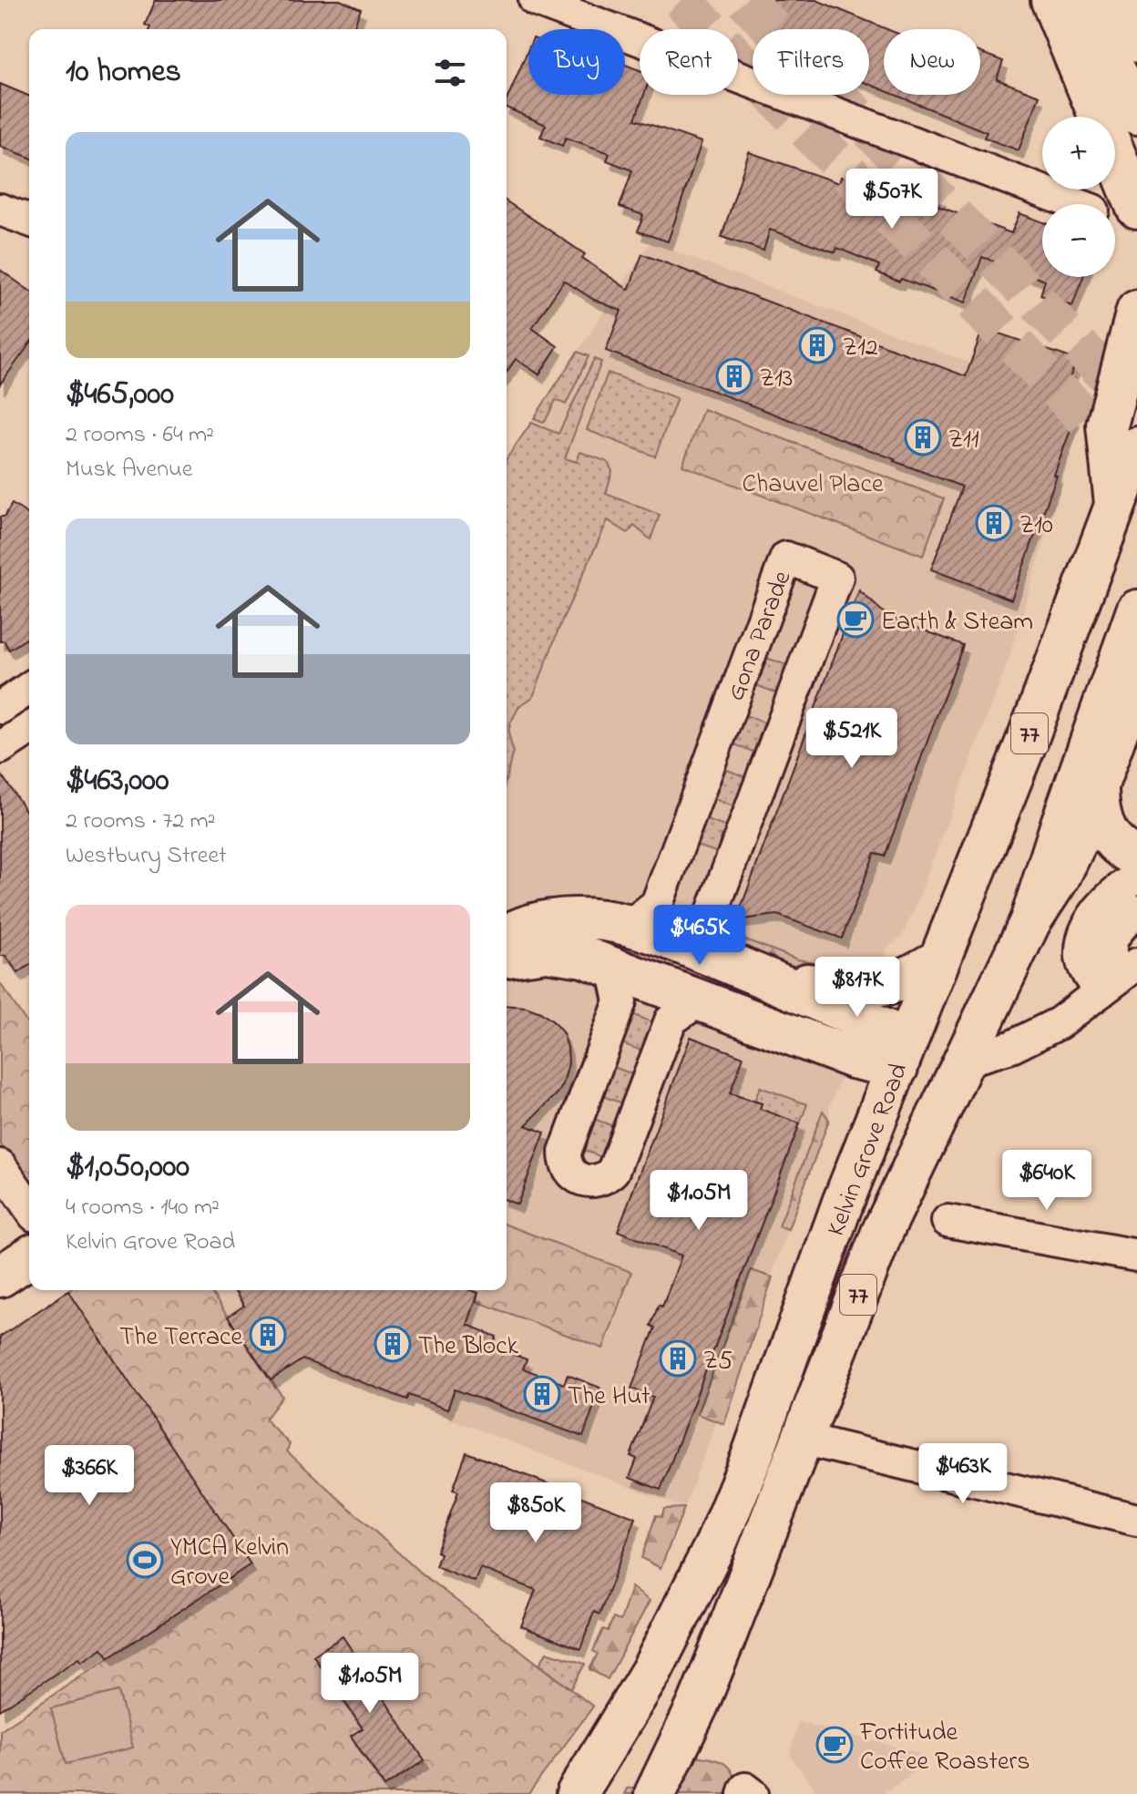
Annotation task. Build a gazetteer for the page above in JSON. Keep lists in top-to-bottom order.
{
  "streets": {
    "main road": ["77", "Kelvin Grove Road"],
    "street": ["Gona Parade"]
  },
  "parks": ["Chauvel Place"],
  "places": {
    "building": [
      "Z12",
      "Z13",
      "Z11",
      "Z10",
      "The Terrace",
      "The Block",
      "Z5",
      "The Hut"
    ],
    "cafe": ["Earth & Steam", "Fortitude Coffee Roasters"],
    "sports": ["YMCA Kelvin Grove"]
  },
  "page": {
    "chip": [
      "Buy",
      "Rent",
      "Filters",
      "New"
    ],
    "heading": "10 homes",
    "map_buttons": ["+", "−"],
    "list": [
      {
        "name": "$465,000",
        "note": "2 rooms · 64 m² · Musk Avenue"
      },
      {
        "name": "$463,000",
        "note": "2 rooms · 72 m² · Westbury Street"
      },
      {
        "name": "$1,050,000",
        "note": "4 rooms · 140 m² · Kelvin Grove Road"
      }
    ],
    "price": [
      "$507K",
      "$521K",
      "$465K",
      "$817K",
      "$640K",
      "$1.05M",
      "$463K",
      "$366K",
      "$850K",
      "$1.05M"
    ]
  }
}
